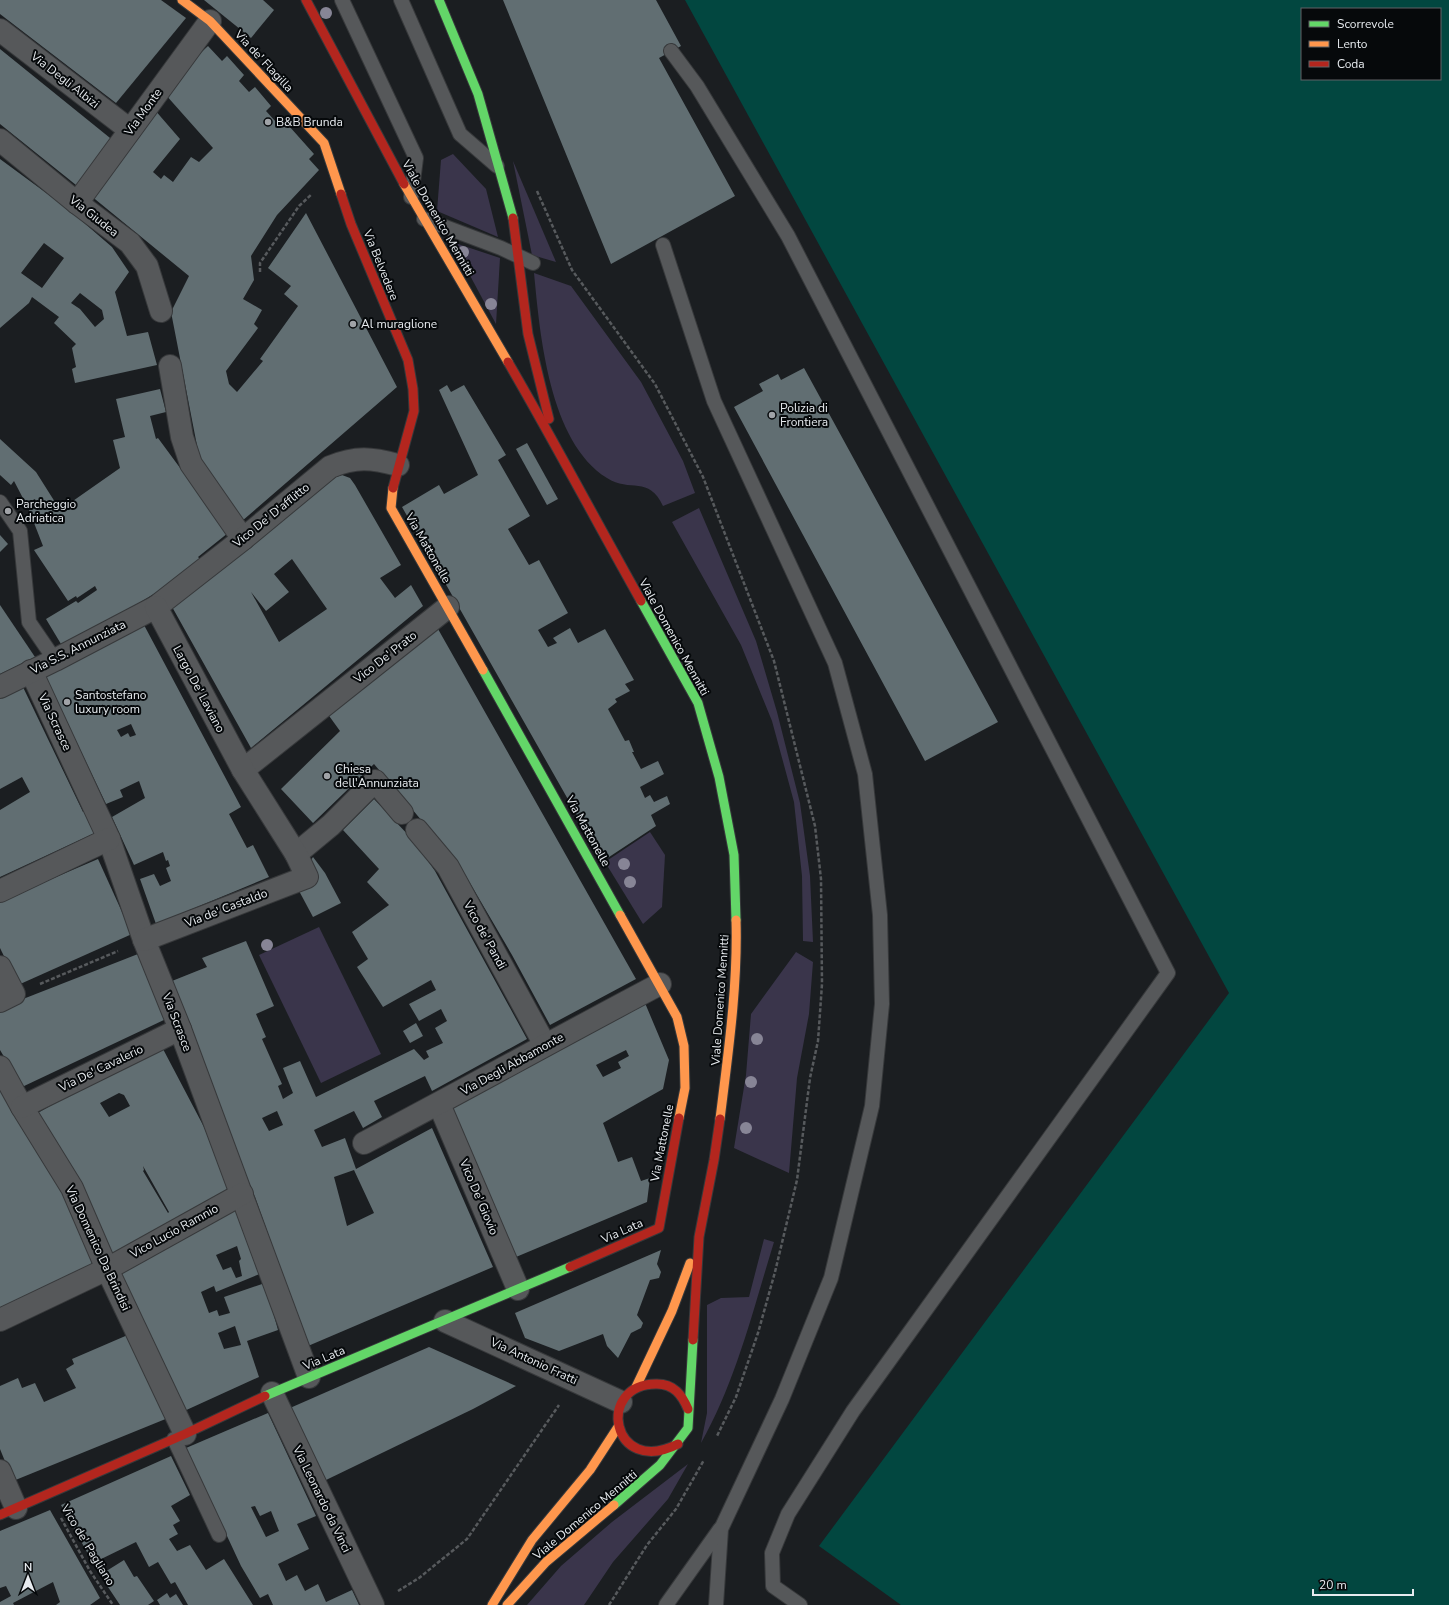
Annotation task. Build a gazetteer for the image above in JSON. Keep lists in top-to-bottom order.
{
  "streets": {
    "street": [
      "Via de' Flagilla",
      "Via Degli Albizi",
      "Via Monte",
      "Via Giudea",
      "Viale Domenico Mennitti",
      "Via Belvedere",
      "Vico De' D'afflitto",
      "Via Mattonelle",
      "Via S.S. Annunziata",
      "Vico De' Prato",
      "Largo De' Laviano",
      "Via Scrasce",
      "Via de' Castaldo",
      "Vico de' Pandi",
      "Via Degli Abbamonte",
      "Via De' Cavalerio",
      "Vico De' Giovio",
      "Vico Lucio Ramnio",
      "Via Lata",
      "Via Domenico Da Brindisi",
      "Via Antonio Fratti",
      "Via Leonardo da Vinci"
    ],
    "path": ["Vico de' Pagliano"]
  },
  "crossings": [
    ["Via de' Flagilla", "Via Monte"],
    ["Via de' Flagilla", "Via Belvedere"],
    ["Via Degli Albizi", "Via Monte"],
    ["Via Monte", "Via Giudea"],
    ["Viale Domenico Mennitti", "Via Antonio Fratti"],
    ["Via Belvedere", "Vico De' D'afflitto"],
    ["Via Belvedere", "Via Mattonelle"],
    ["Vico De' D'afflitto", "Via Mattonelle"],
    ["Vico De' D'afflitto", "Via S.S. Annunziata"],
    ["Vico De' D'afflitto", "Largo De' Laviano"],
    ["Via Mattonelle", "Vico De' Prato"],
    ["Via Mattonelle", "Via Degli Abbamonte"],
    ["Via Mattonelle", "Via Lata"],
    ["Via S.S. Annunziata", "Largo De' Laviano"],
    ["Via S.S. Annunziata", "Via Scrasce"],
    ["Vico De' Prato", "Largo De' Laviano"],
    ["Largo De' Laviano", "Via de' Castaldo"],
    ["Via Scrasce", "Via de' Castaldo"],
    ["Via Scrasce", "Via De' Cavalerio"],
    ["Via Scrasce", "Vico Lucio Ramnio"],
    ["Via Scrasce", "Via Lata"],
    ["Vico de' Pandi", "Via Degli Abbamonte"],
    ["Via Degli Abbamonte", "Vico De' Giovio"],
    ["Via De' Cavalerio", "Via Domenico Da Brindisi"],
    ["Vico De' Giovio", "Via Lata"],
    ["Vico Lucio Ramnio", "Via Domenico Da Brindisi"],
    ["Via Lata", "Via Domenico Da Brindisi"],
    ["Via Lata", "Via Antonio Fratti"],
    ["Via Lata", "Via Leonardo da Vinci"],
    ["Via Lata", "Vico de' Pagliano"]
  ],
  "places": [
    "B&B Brunda",
    "Al muraglione",
    "Polizia di Frontiera",
    "Parcheggio Adriatica",
    "Santostefano luxury room",
    "Chiesa dell'Annunziata"
  ],
  "legend": ["Scorrevole", "Lento", "Coda"],
  "scale_bar": "20 m",
  "north": "top"
}
